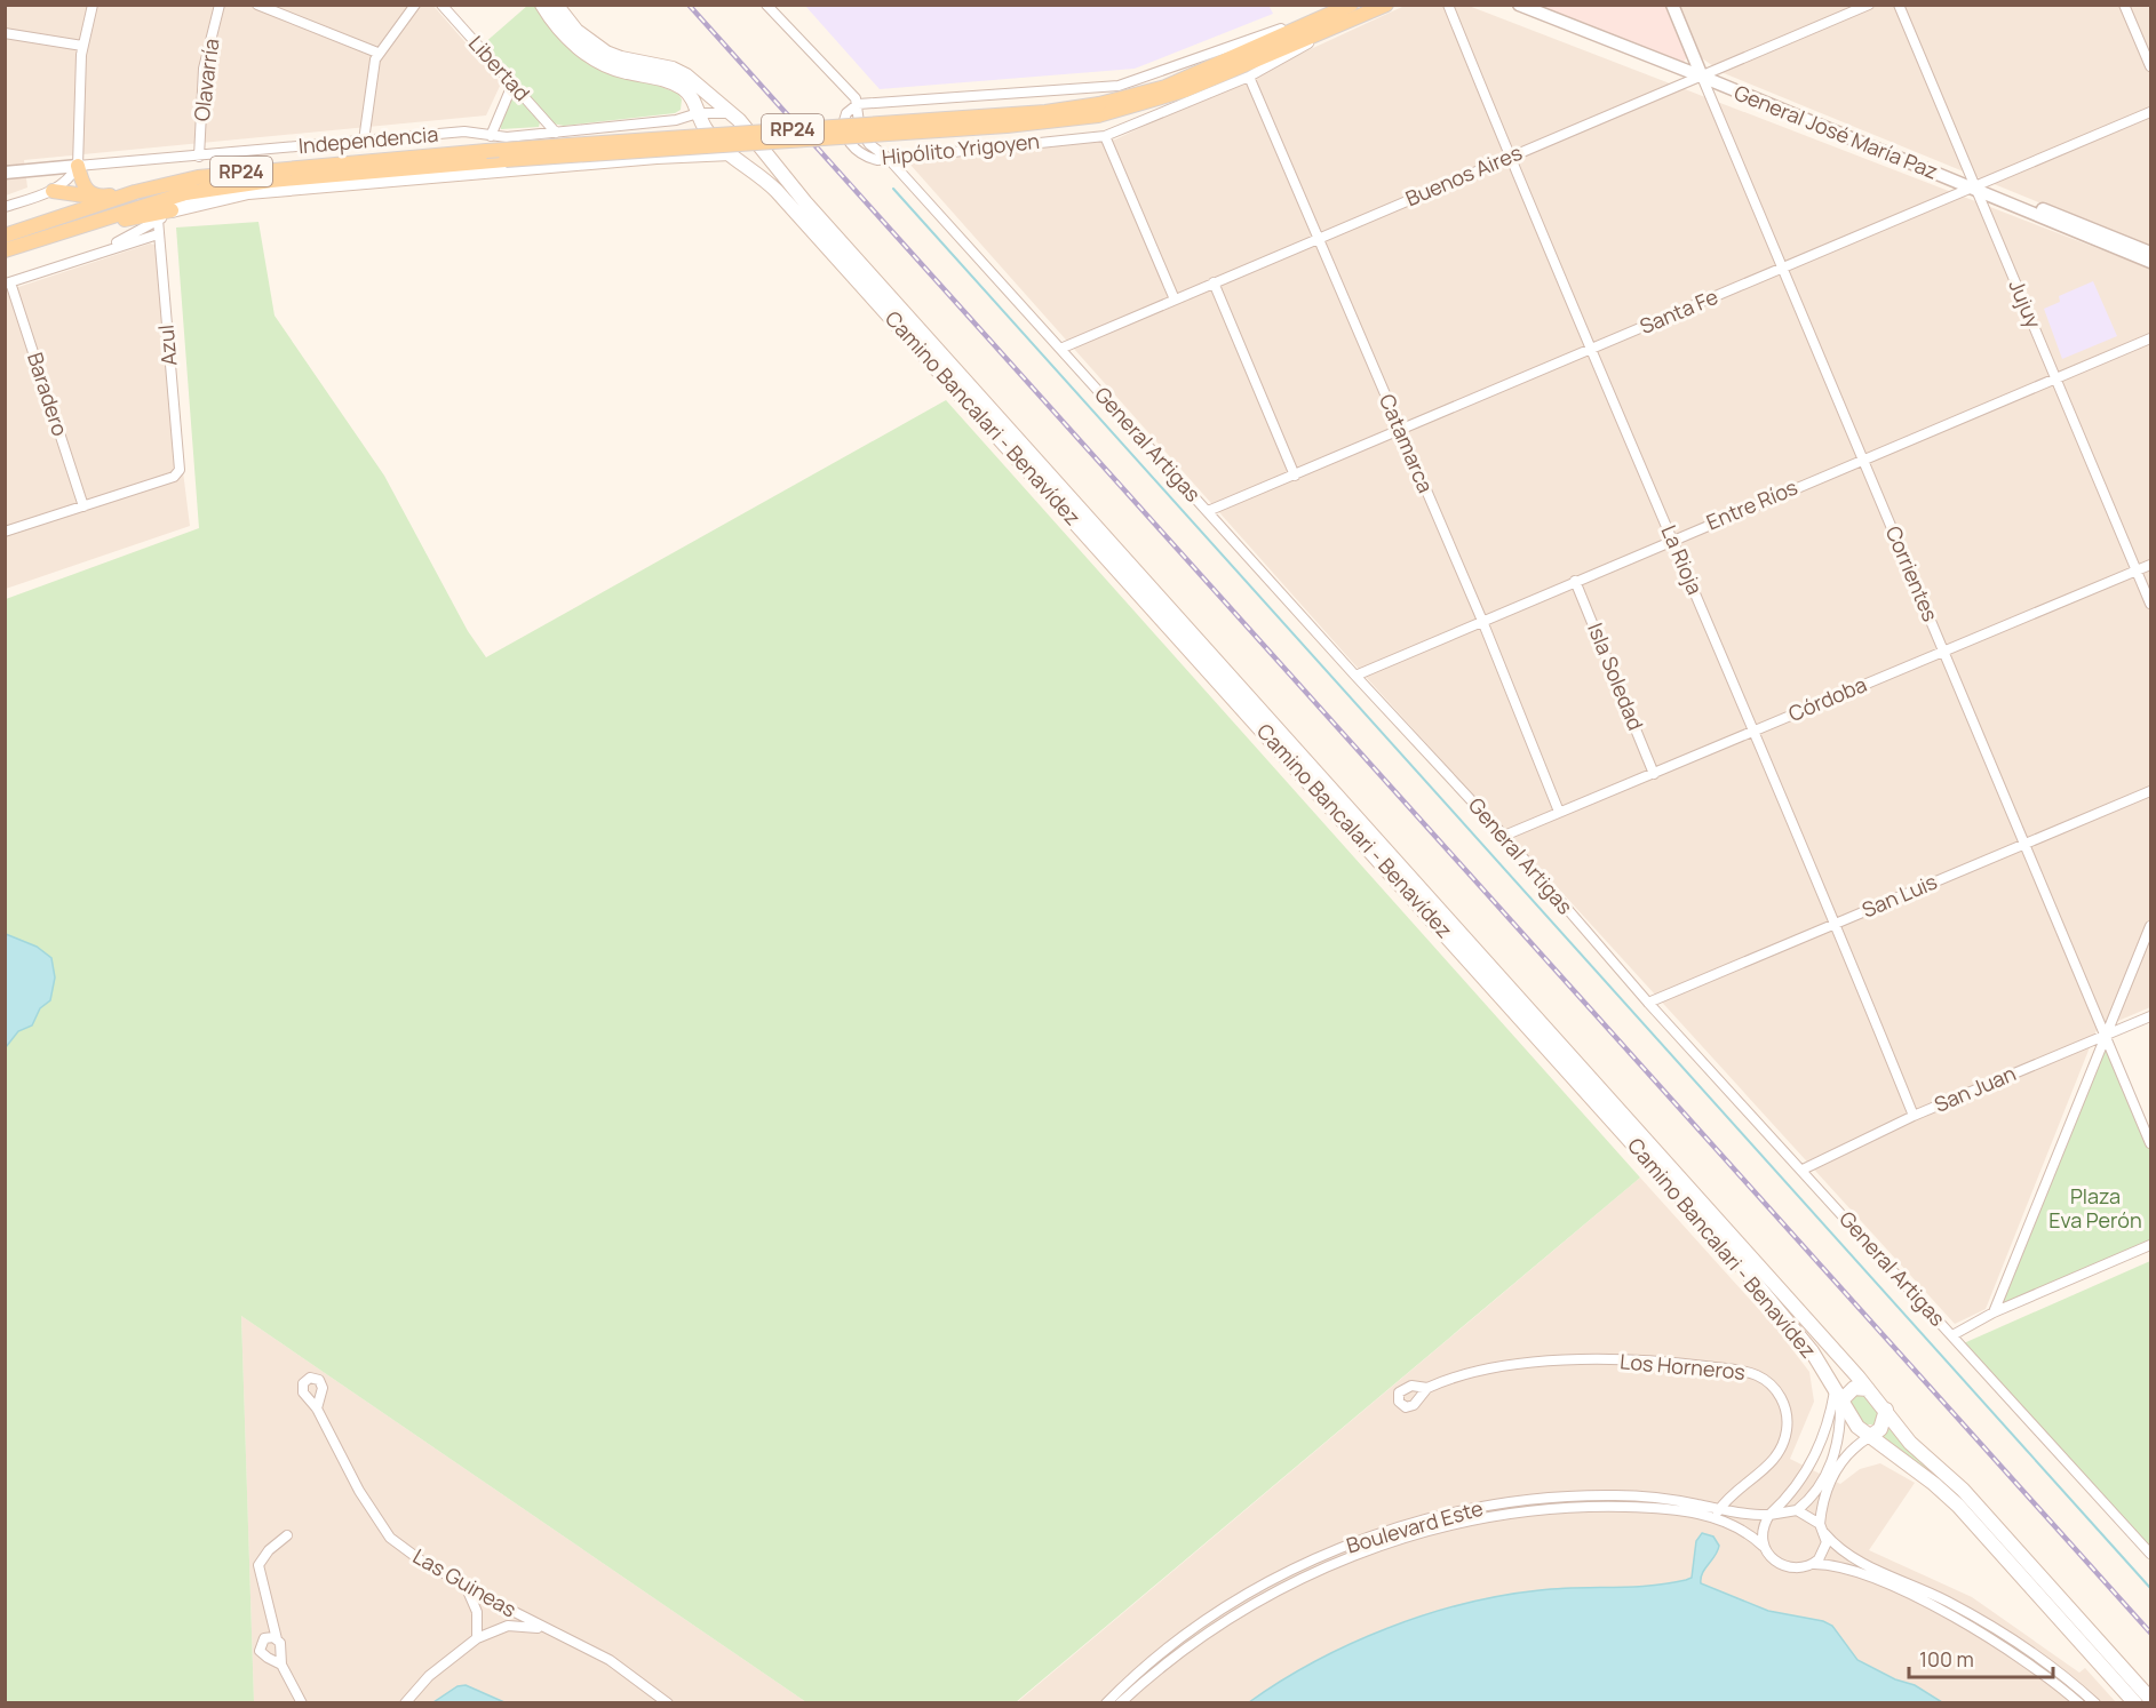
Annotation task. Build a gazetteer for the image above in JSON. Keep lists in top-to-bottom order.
{
  "streets": {
    "main road": ["RP24", "Camino Bancalari - Benavídez"],
    "street": [
      "Libertad",
      "Olavarría",
      "General José María Paz",
      "Independencia",
      "Hipólito Yrigoyen",
      "Buenos Aires",
      "Jujuy",
      "Santa Fe",
      "Azul",
      "Baradero",
      "Catamarca",
      "General Artigas",
      "Entre Ríos",
      "La Rioja",
      "Corrientes",
      "Isla Soledad",
      "Córdoba",
      "San Luis",
      "San Juan",
      "Los Horneros",
      "Boulevard Este",
      "Las Guineas"
    ]
  },
  "crossings": [
    ["Libertad", "Independencia"],
    ["Olavarría", "Independencia"],
    ["RP24", "Hipólito Yrigoyen"],
    ["General José María Paz", "Buenos Aires"],
    ["General José María Paz", "Jujuy"],
    ["General José María Paz", "Santa Fe"],
    ["General José María Paz", "Corrientes"],
    ["Independencia", "Camino Bancalari - Benavídez"],
    ["Hipólito Yrigoyen", "Catamarca"],
    ["Hipólito Yrigoyen", "General Artigas"],
    ["Buenos Aires", "Catamarca"],
    ["Buenos Aires", "General Artigas"],
    ["Buenos Aires", "La Rioja"],
    ["Buenos Aires", "Corrientes"],
    ["Jujuy", "Santa Fe"],
    ["Jujuy", "Entre Ríos"],
    ["Jujuy", "Córdoba"],
    ["Santa Fe", "Catamarca"],
    ["Santa Fe", "General Artigas"],
    ["Santa Fe", "La Rioja"],
    ["Santa Fe", "Corrientes"],
    ["Azul", "Baradero"],
    ["Catamarca", "Entre Ríos"],
    ["Catamarca", "Córdoba"],
    ["General Artigas", "Entre Ríos"],
    ["General Artigas", "Córdoba"],
    ["General Artigas", "San Luis"],
    ["General Artigas", "San Juan"],
    ["Entre Ríos", "La Rioja"],
    ["Entre Ríos", "Corrientes"],
    ["Entre Ríos", "Isla Soledad"],
    ["La Rioja", "Córdoba"],
    ["La Rioja", "San Luis"],
    ["La Rioja", "San Juan"],
    ["Corrientes", "Córdoba"],
    ["Corrientes", "San Luis"],
    ["Corrientes", "San Juan"],
    ["Isla Soledad", "Córdoba"],
    ["Los Horneros", "Boulevard Este"]
  ],
  "parks": ["Plaza Eva Perón"],
  "scale_bar": "100 m"
}
